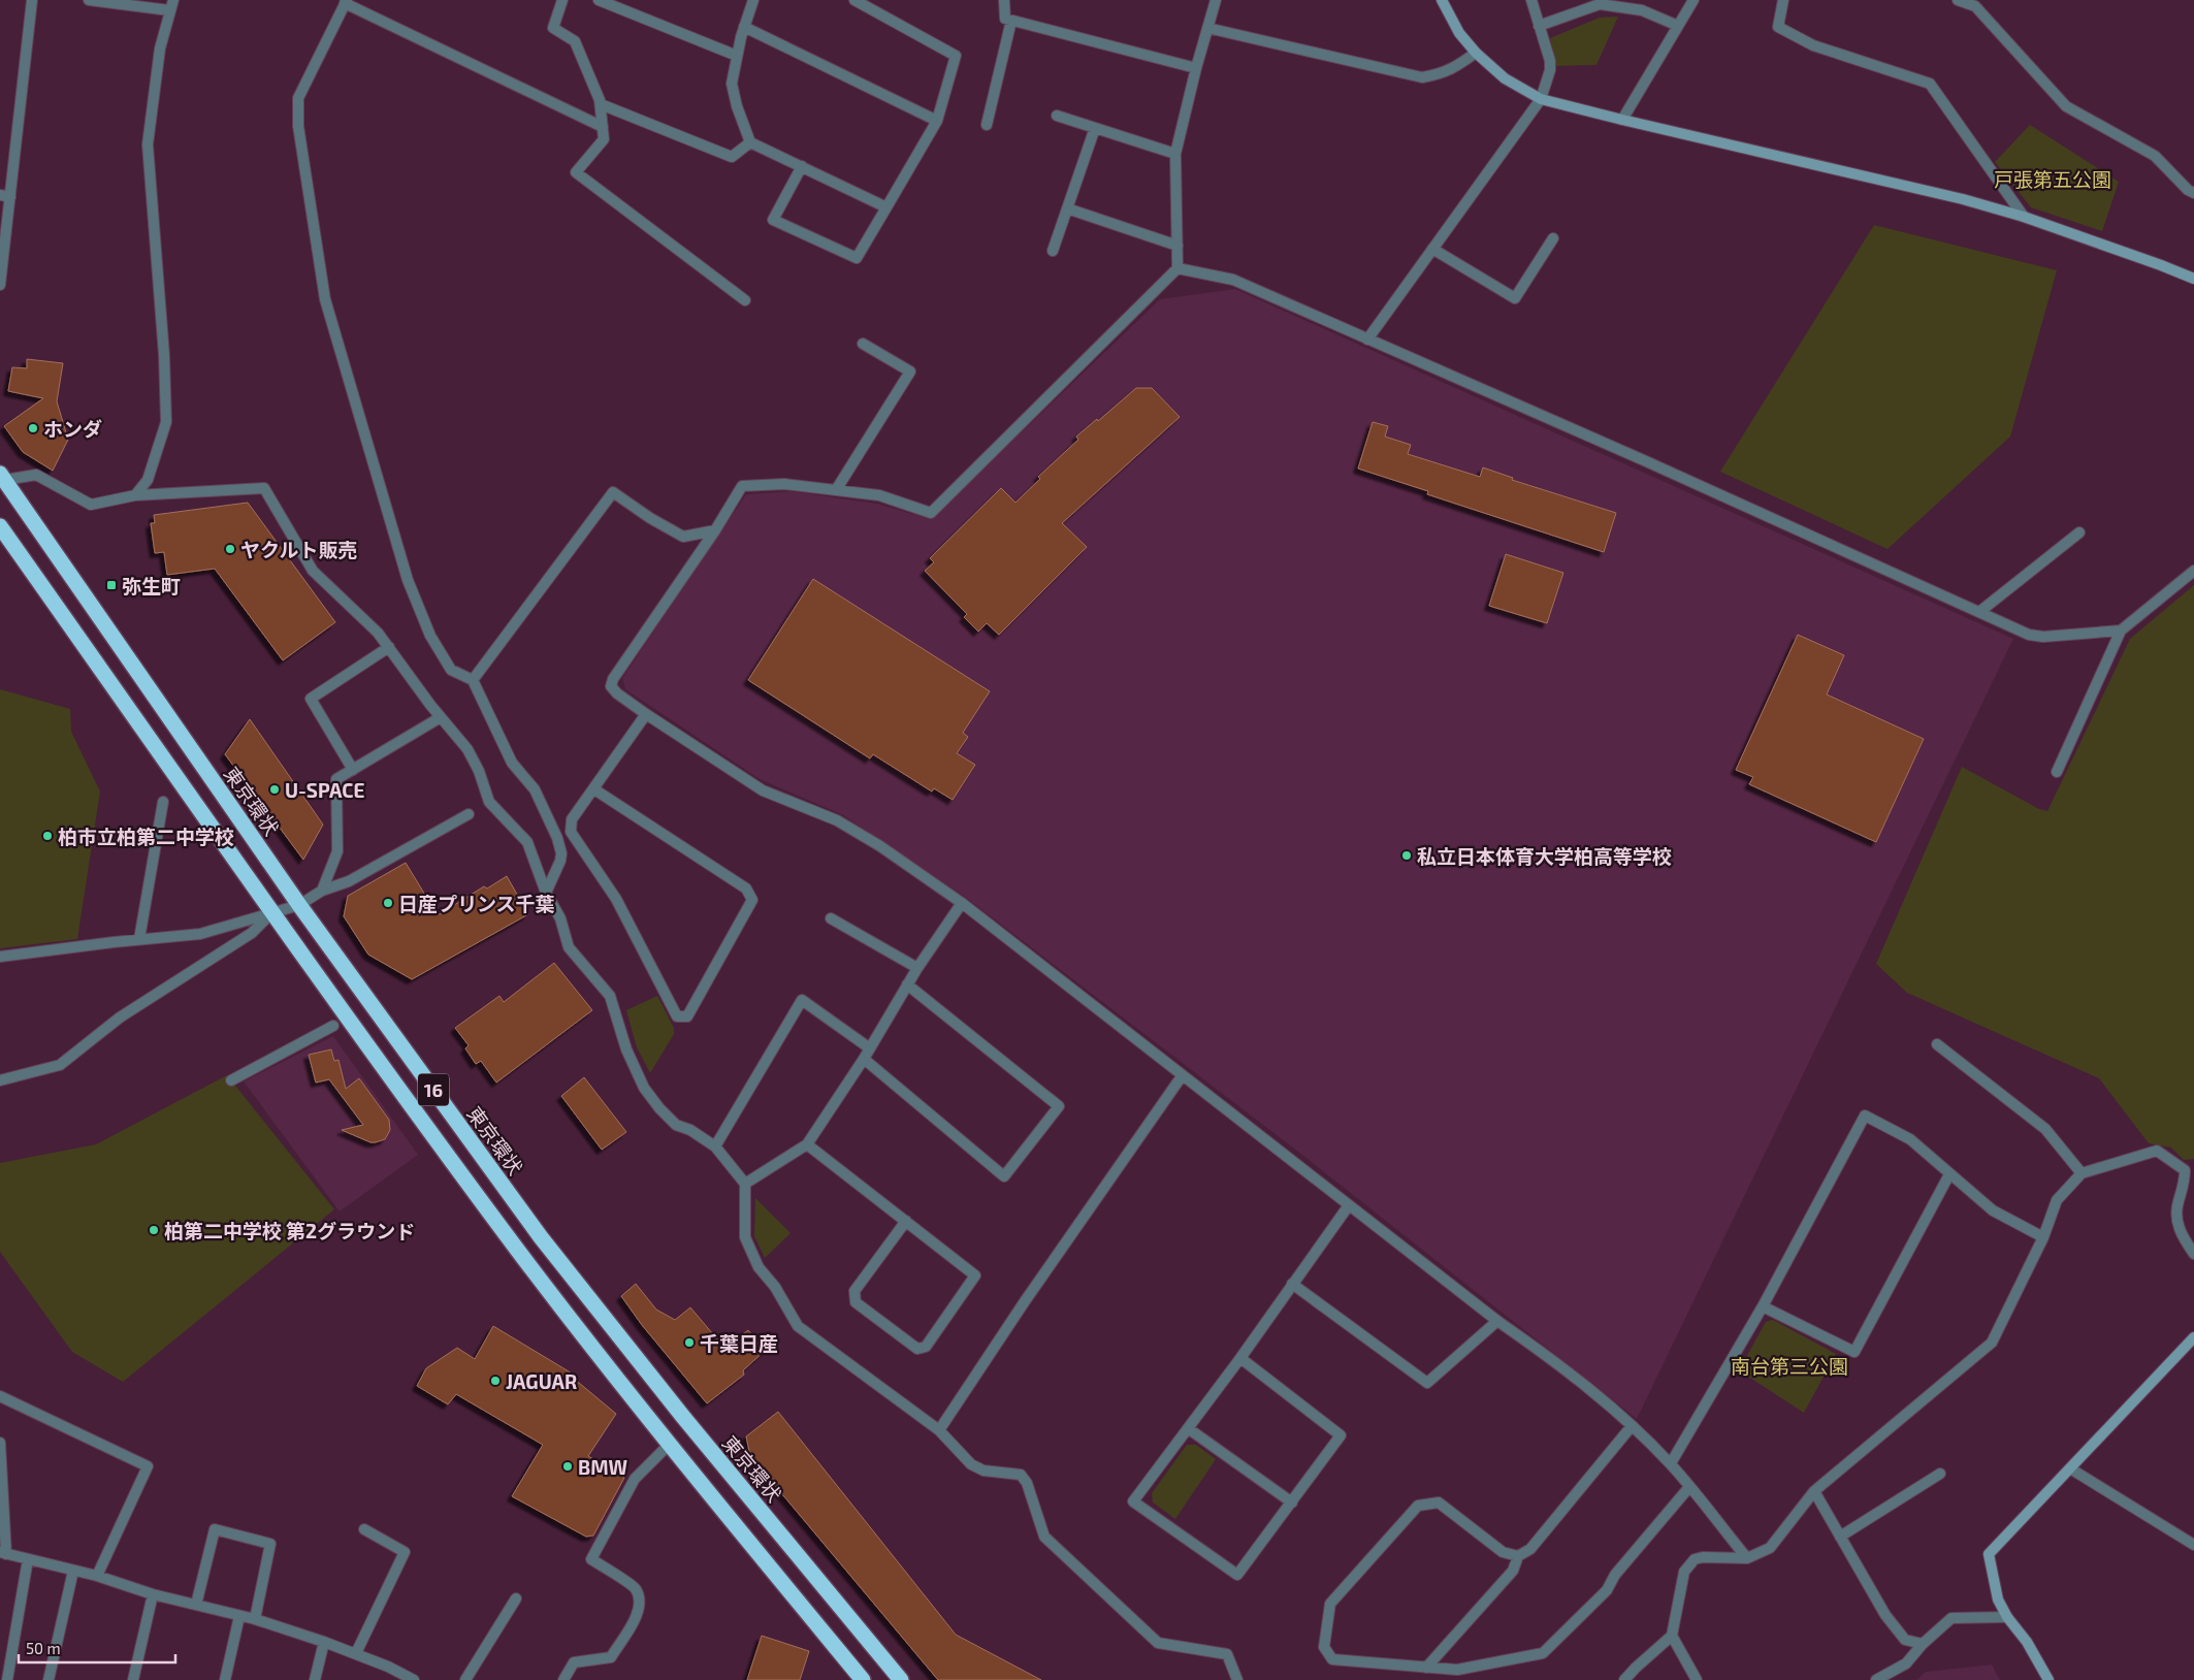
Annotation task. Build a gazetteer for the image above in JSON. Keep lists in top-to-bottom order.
{
  "streets": {
    "highway": ["東京環状", "16"]
  },
  "parks": ["戸張第五公園", "南台第三公園"],
  "places": {
    "other": [
      "ホンダ",
      "ヤクルト販売",
      "U-SPACE",
      "柏市立柏第二中学校",
      "私立日本体育大学柏高等学校",
      "日産プリンス千葉",
      "柏第二中学校 第2グラウンド",
      "千葉日産",
      "JAGUAR",
      "BMW"
    ],
    "transit": ["弥生町"]
  },
  "scale_bar": "50 m"
}
